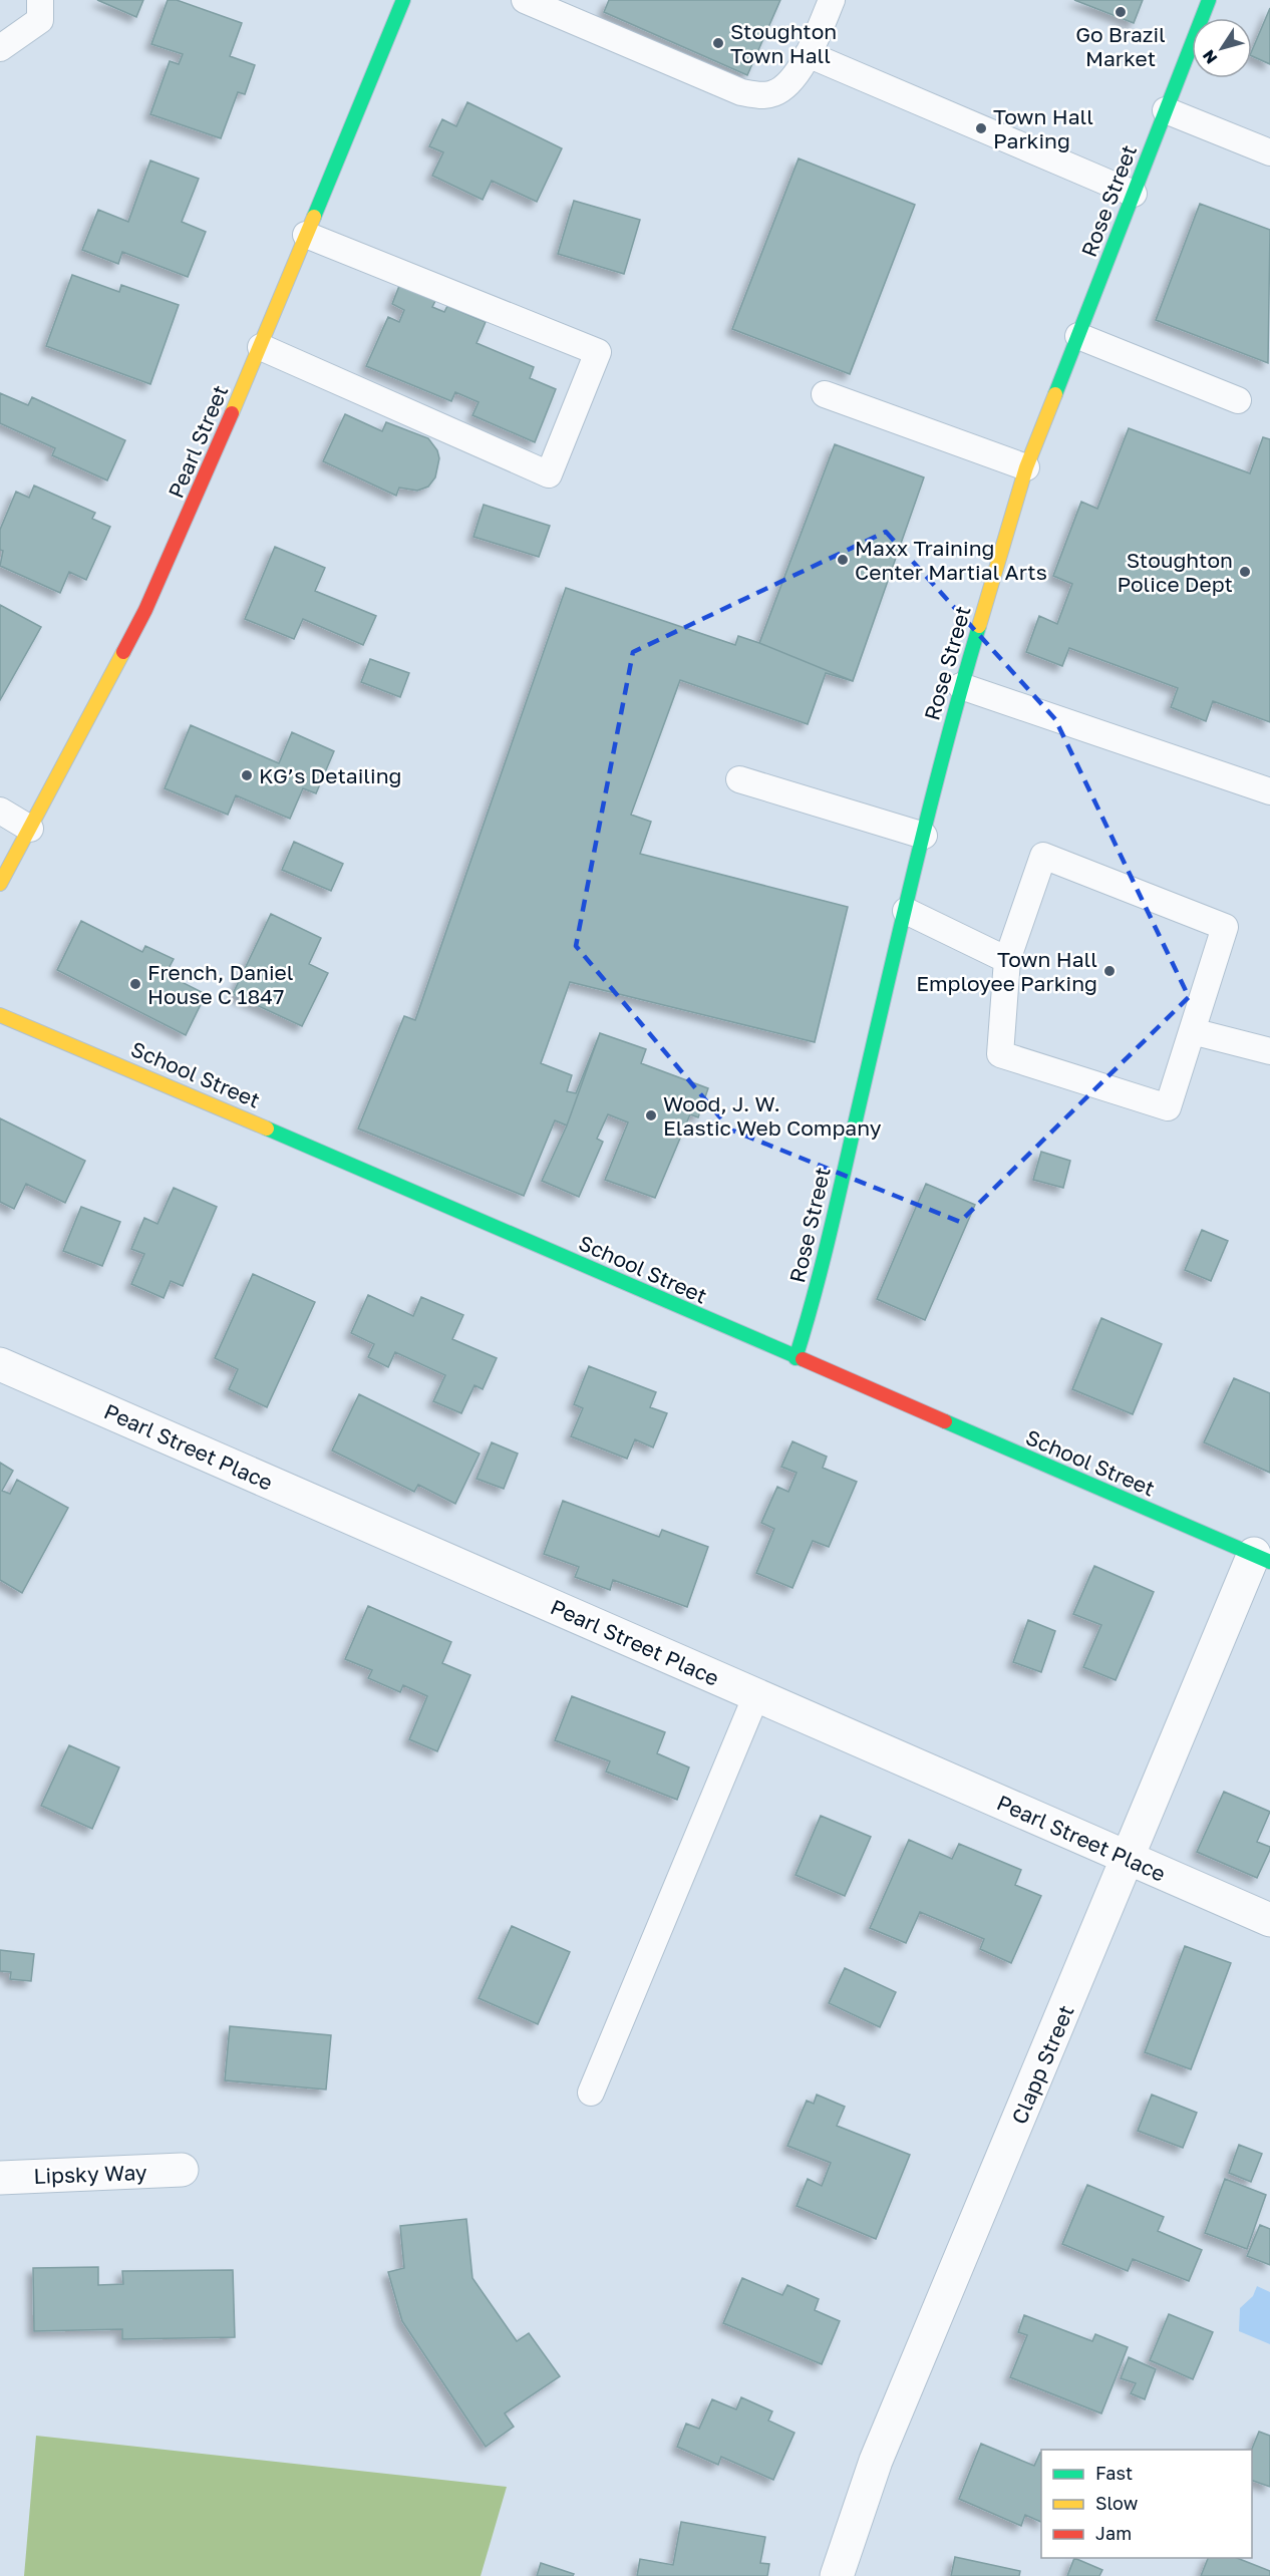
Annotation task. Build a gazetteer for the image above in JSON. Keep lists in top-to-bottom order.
{
  "streets": {
    "street": [
      "Rose Street",
      "Pearl Street",
      "School Street",
      "Pearl Street Place",
      "Clapp Street",
      "Lipsky Way"
    ]
  },
  "crossings": [
    ["Rose Street", "School Street"],
    ["School Street", "Clapp Street"],
    ["Pearl Street Place", "Clapp Street"]
  ],
  "places": [
    "Go Brazil Market",
    "Stoughton Town Hall",
    "Town Hall Parking",
    "Maxx Training Center Martial Arts",
    "Stoughton Police Dept",
    "KG’s Detailing",
    "Town Hall Employee Parking",
    "French, Daniel House C 1847",
    "Wood, J. W. Elastic Web Company"
  ],
  "legend": ["Fast", "Slow", "Jam"],
  "north": "bottom left"
}
